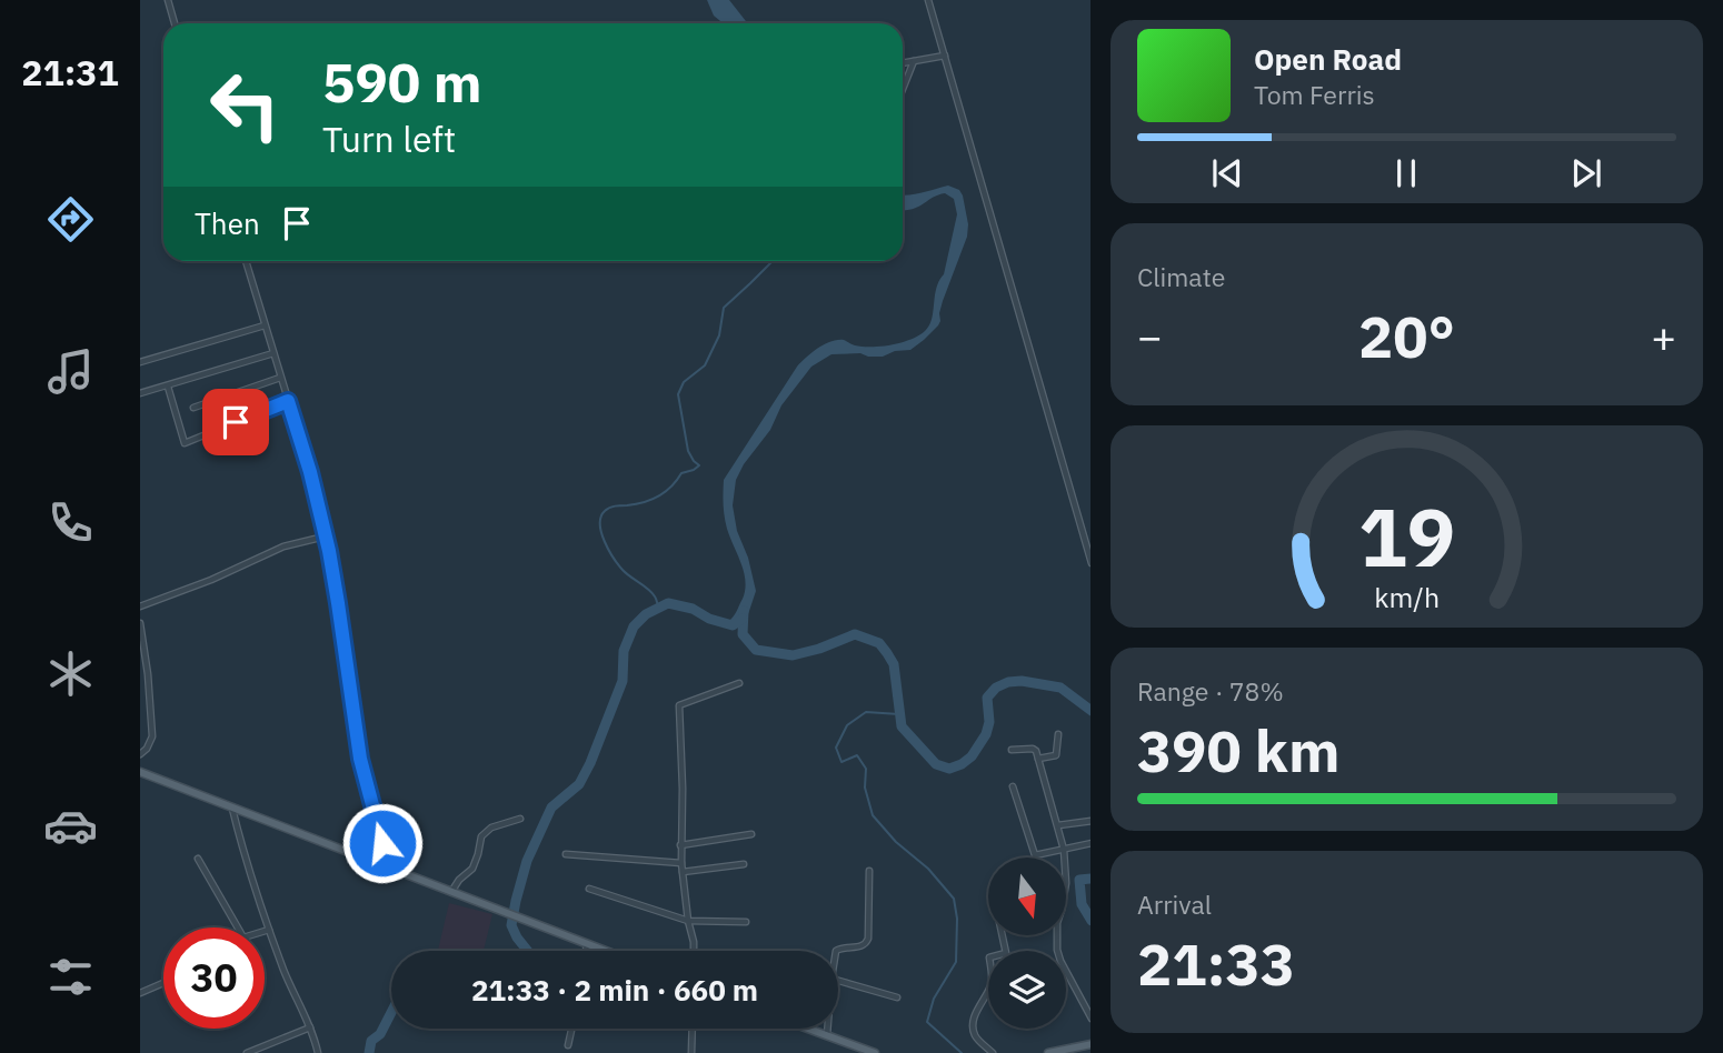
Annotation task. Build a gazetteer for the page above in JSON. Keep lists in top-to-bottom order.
{
  "north": "bottom",
  "page": {
    "tabs": "21:31",
    "turn": ["590 m", "Turn left"],
    "song": ["Open Road", "Tom Ferris"],
    "then": "Then",
    "tile": [
      "Climate",
      ["Range · 78%", "390 km"],
      ["Arrival", "21:33"]
    ],
    "heat": ["−", "20°", "+"],
    "limit": "30",
    "trip": "21:33 · 2 min · 660 m",
    "gauge": ["19", "km/h"]
  }
}
